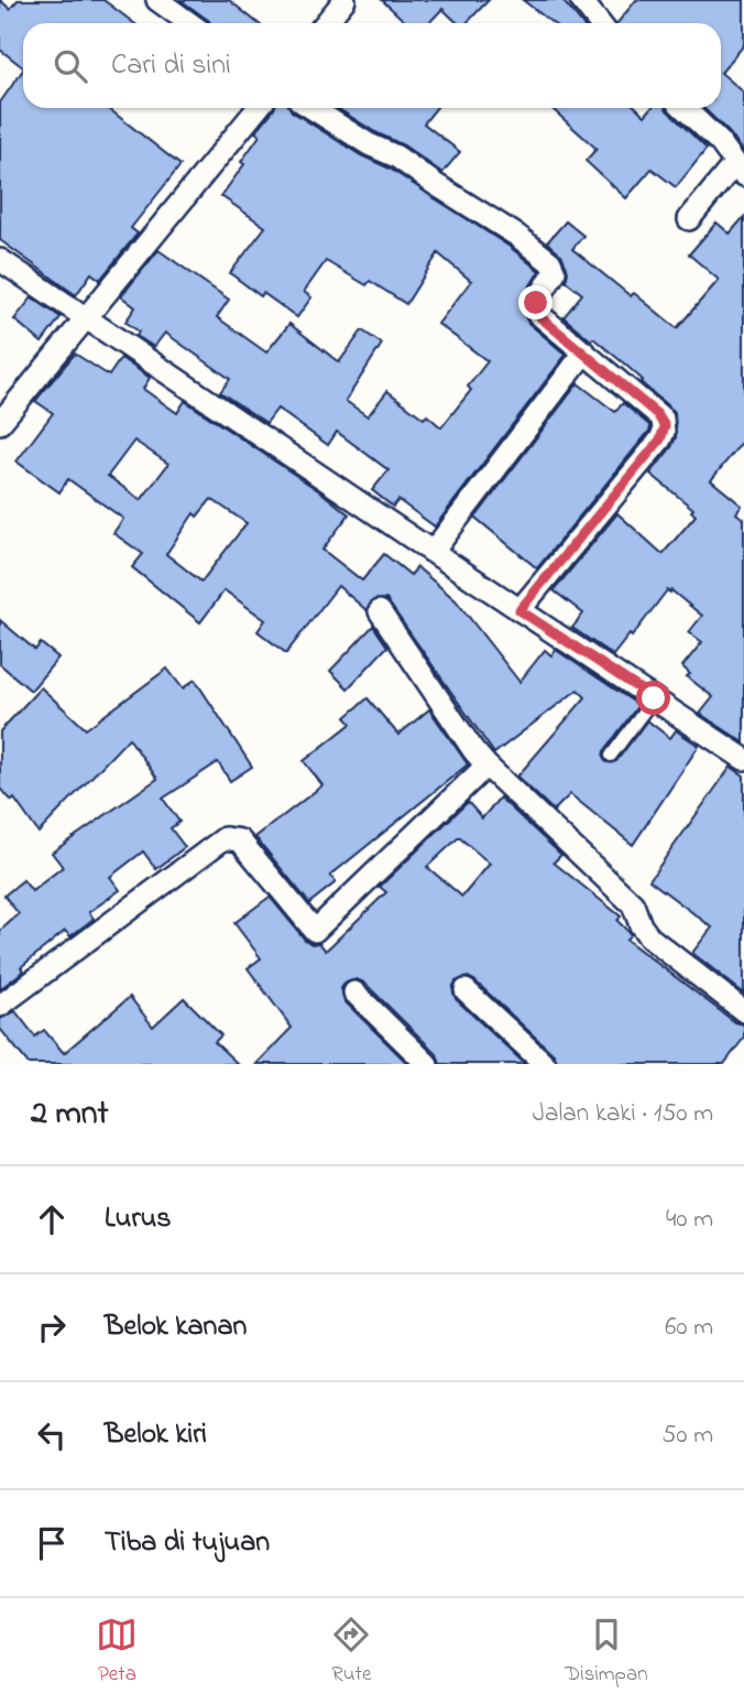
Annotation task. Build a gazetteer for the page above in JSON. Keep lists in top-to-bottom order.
{
  "page": {
    "search": "Cari di sini",
    "heading": ["2 mnt", "Jalan kaki · 150 m"],
    "list": [
      ["Lurus", "40 m"],
      ["Belok kanan", "60 m"],
      ["Belok kiri", "50 m"],
      "Tiba di tujuan"
    ],
    "nav": ["Peta", "Rute", "Disimpan"]
  }
}
